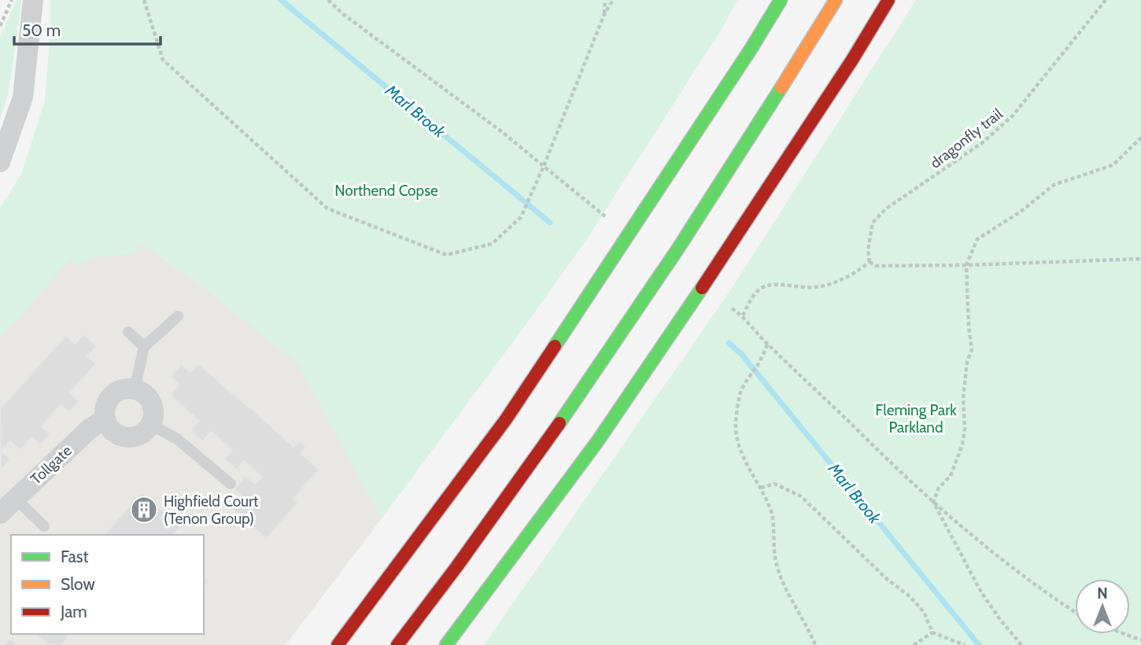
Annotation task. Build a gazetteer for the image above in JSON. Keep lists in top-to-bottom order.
{
  "streets": {
    "street": ["Tollgate"],
    "path": ["dragonfly trail"]
  },
  "water": ["Marl Brook"],
  "parks": ["Northend Copse", "Fleming Park Parkland"],
  "places": {
    "building": ["Highfield Court (Tenon Group)"]
  },
  "legend": ["Fast", "Slow", "Jam"],
  "scale_bar": "50 m",
  "north": "top"
}
